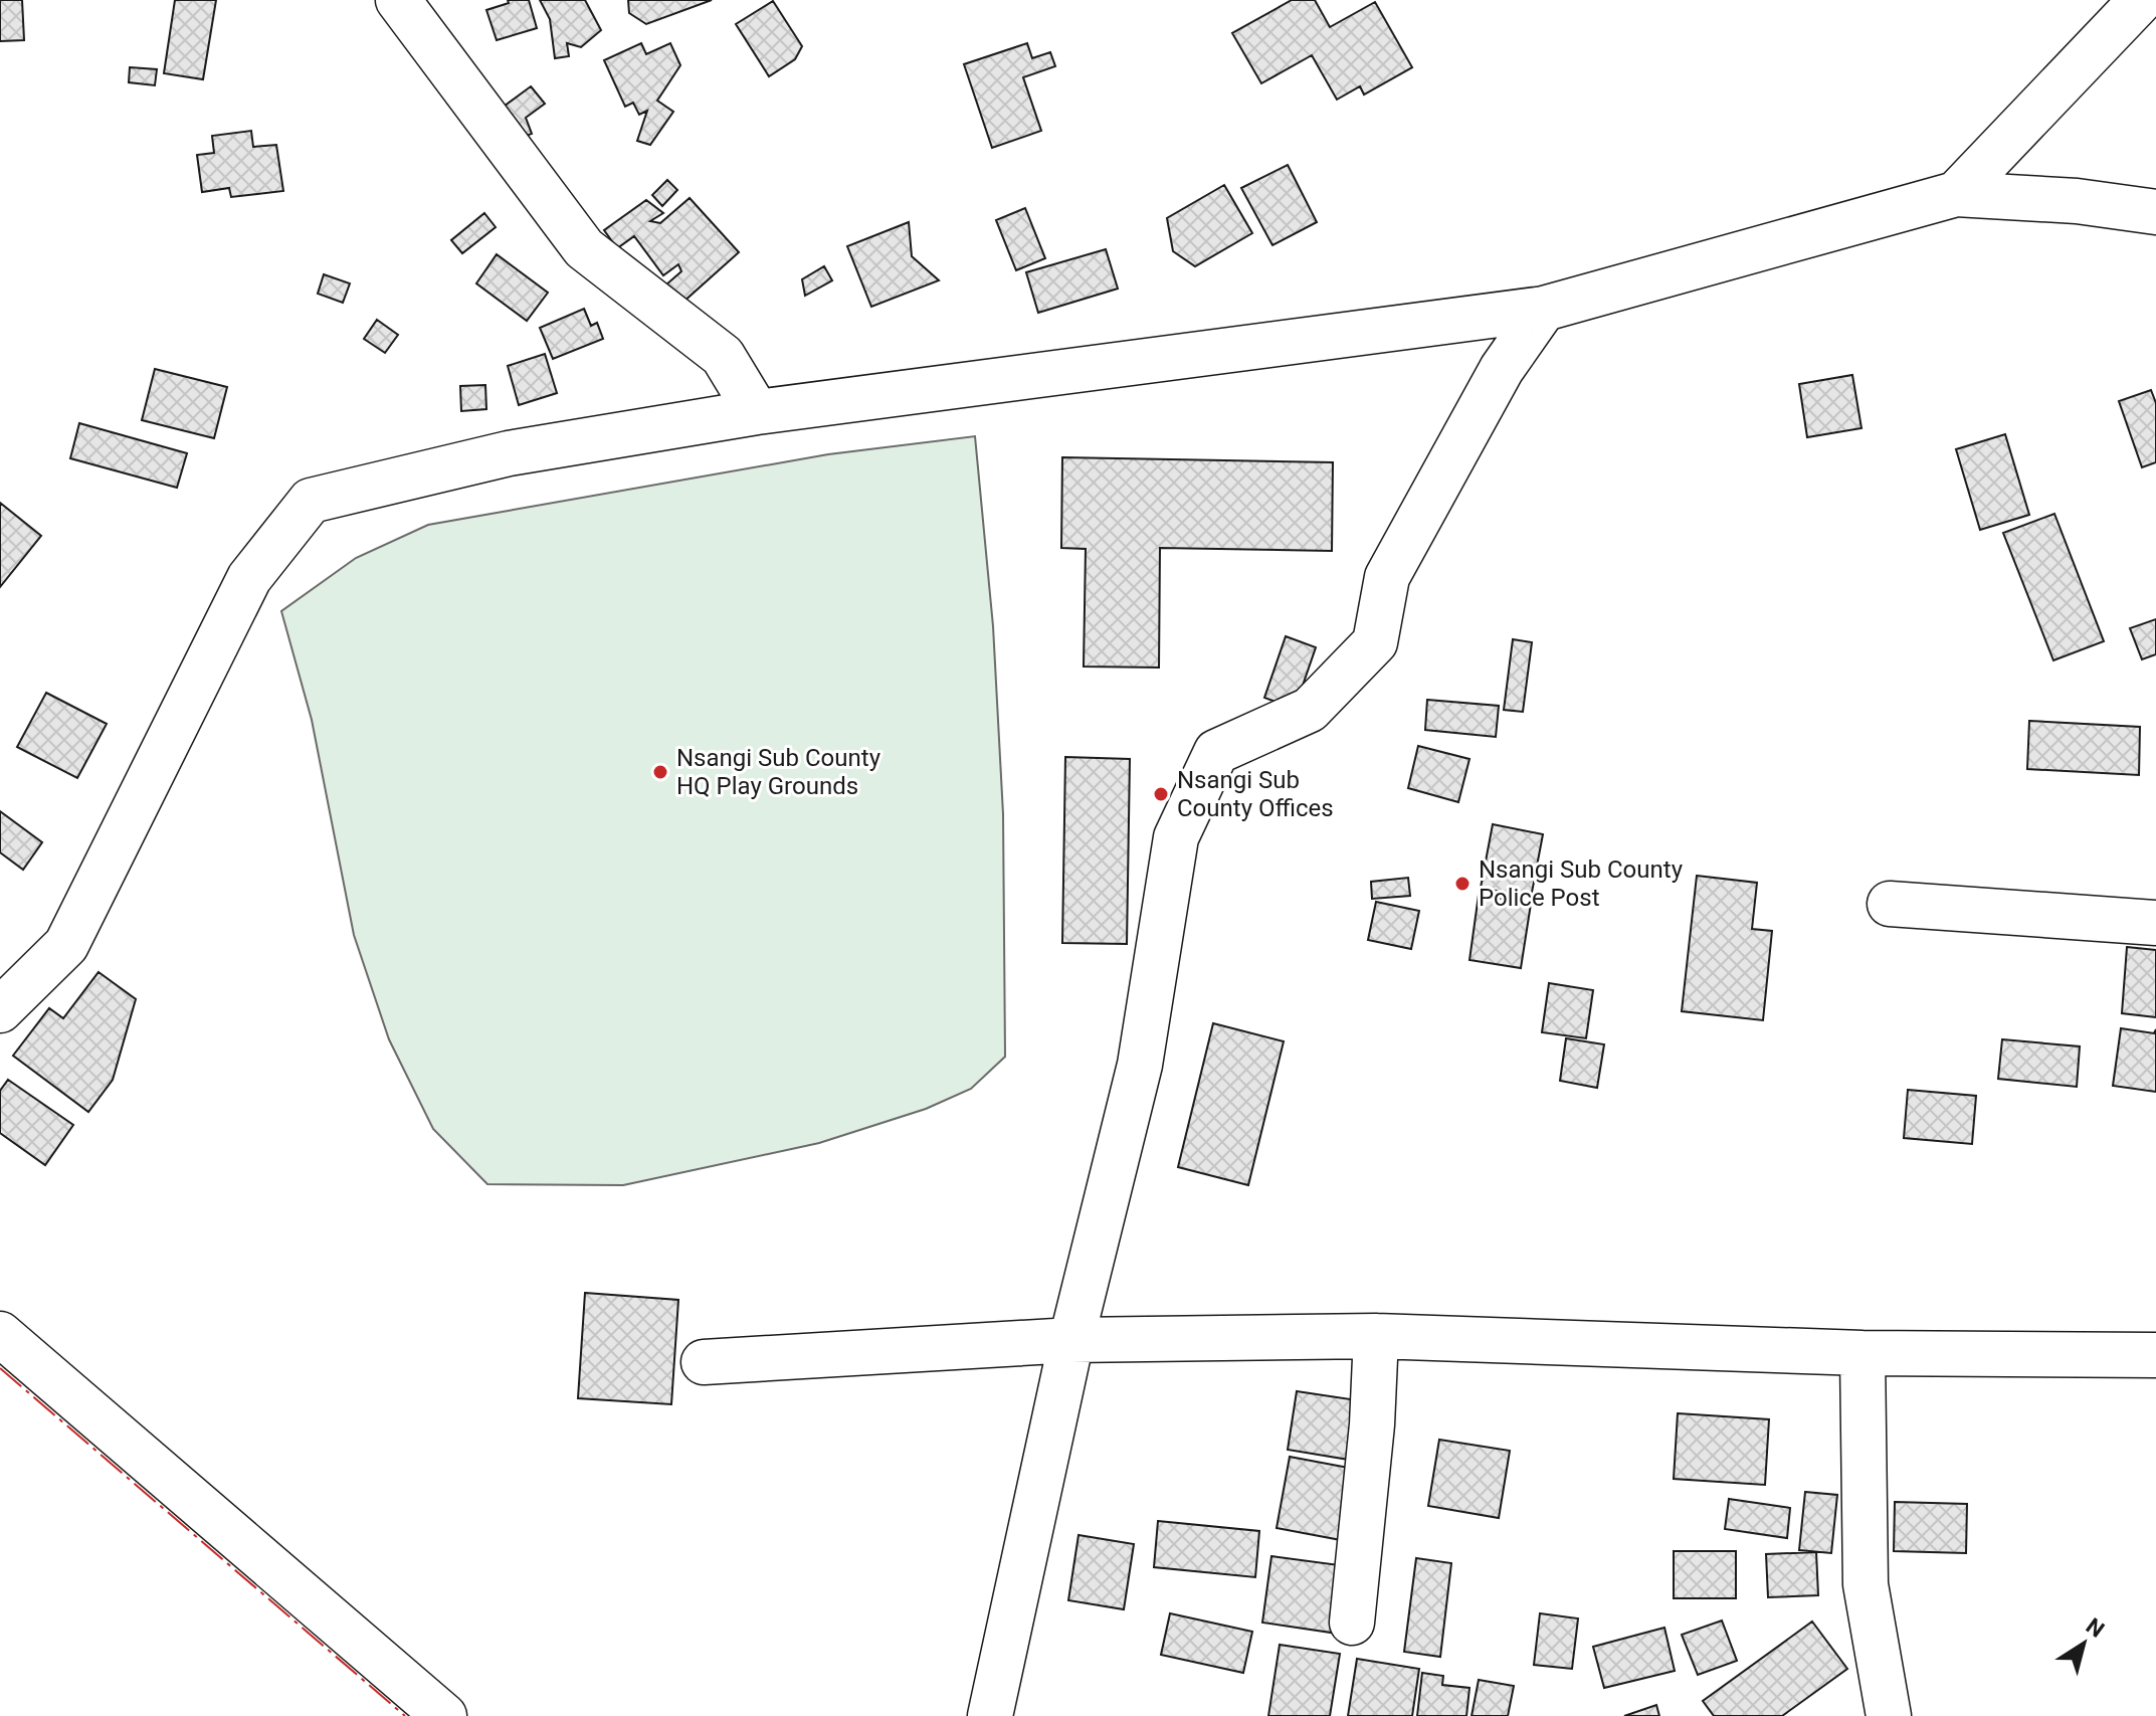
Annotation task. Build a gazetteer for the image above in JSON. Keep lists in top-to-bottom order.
{
  "places": ["Nsangi Sub County HQ Play Grounds", "Nsangi Sub County Offices", "Nsangi Sub County Police Post"],
  "north": "top right"
}
